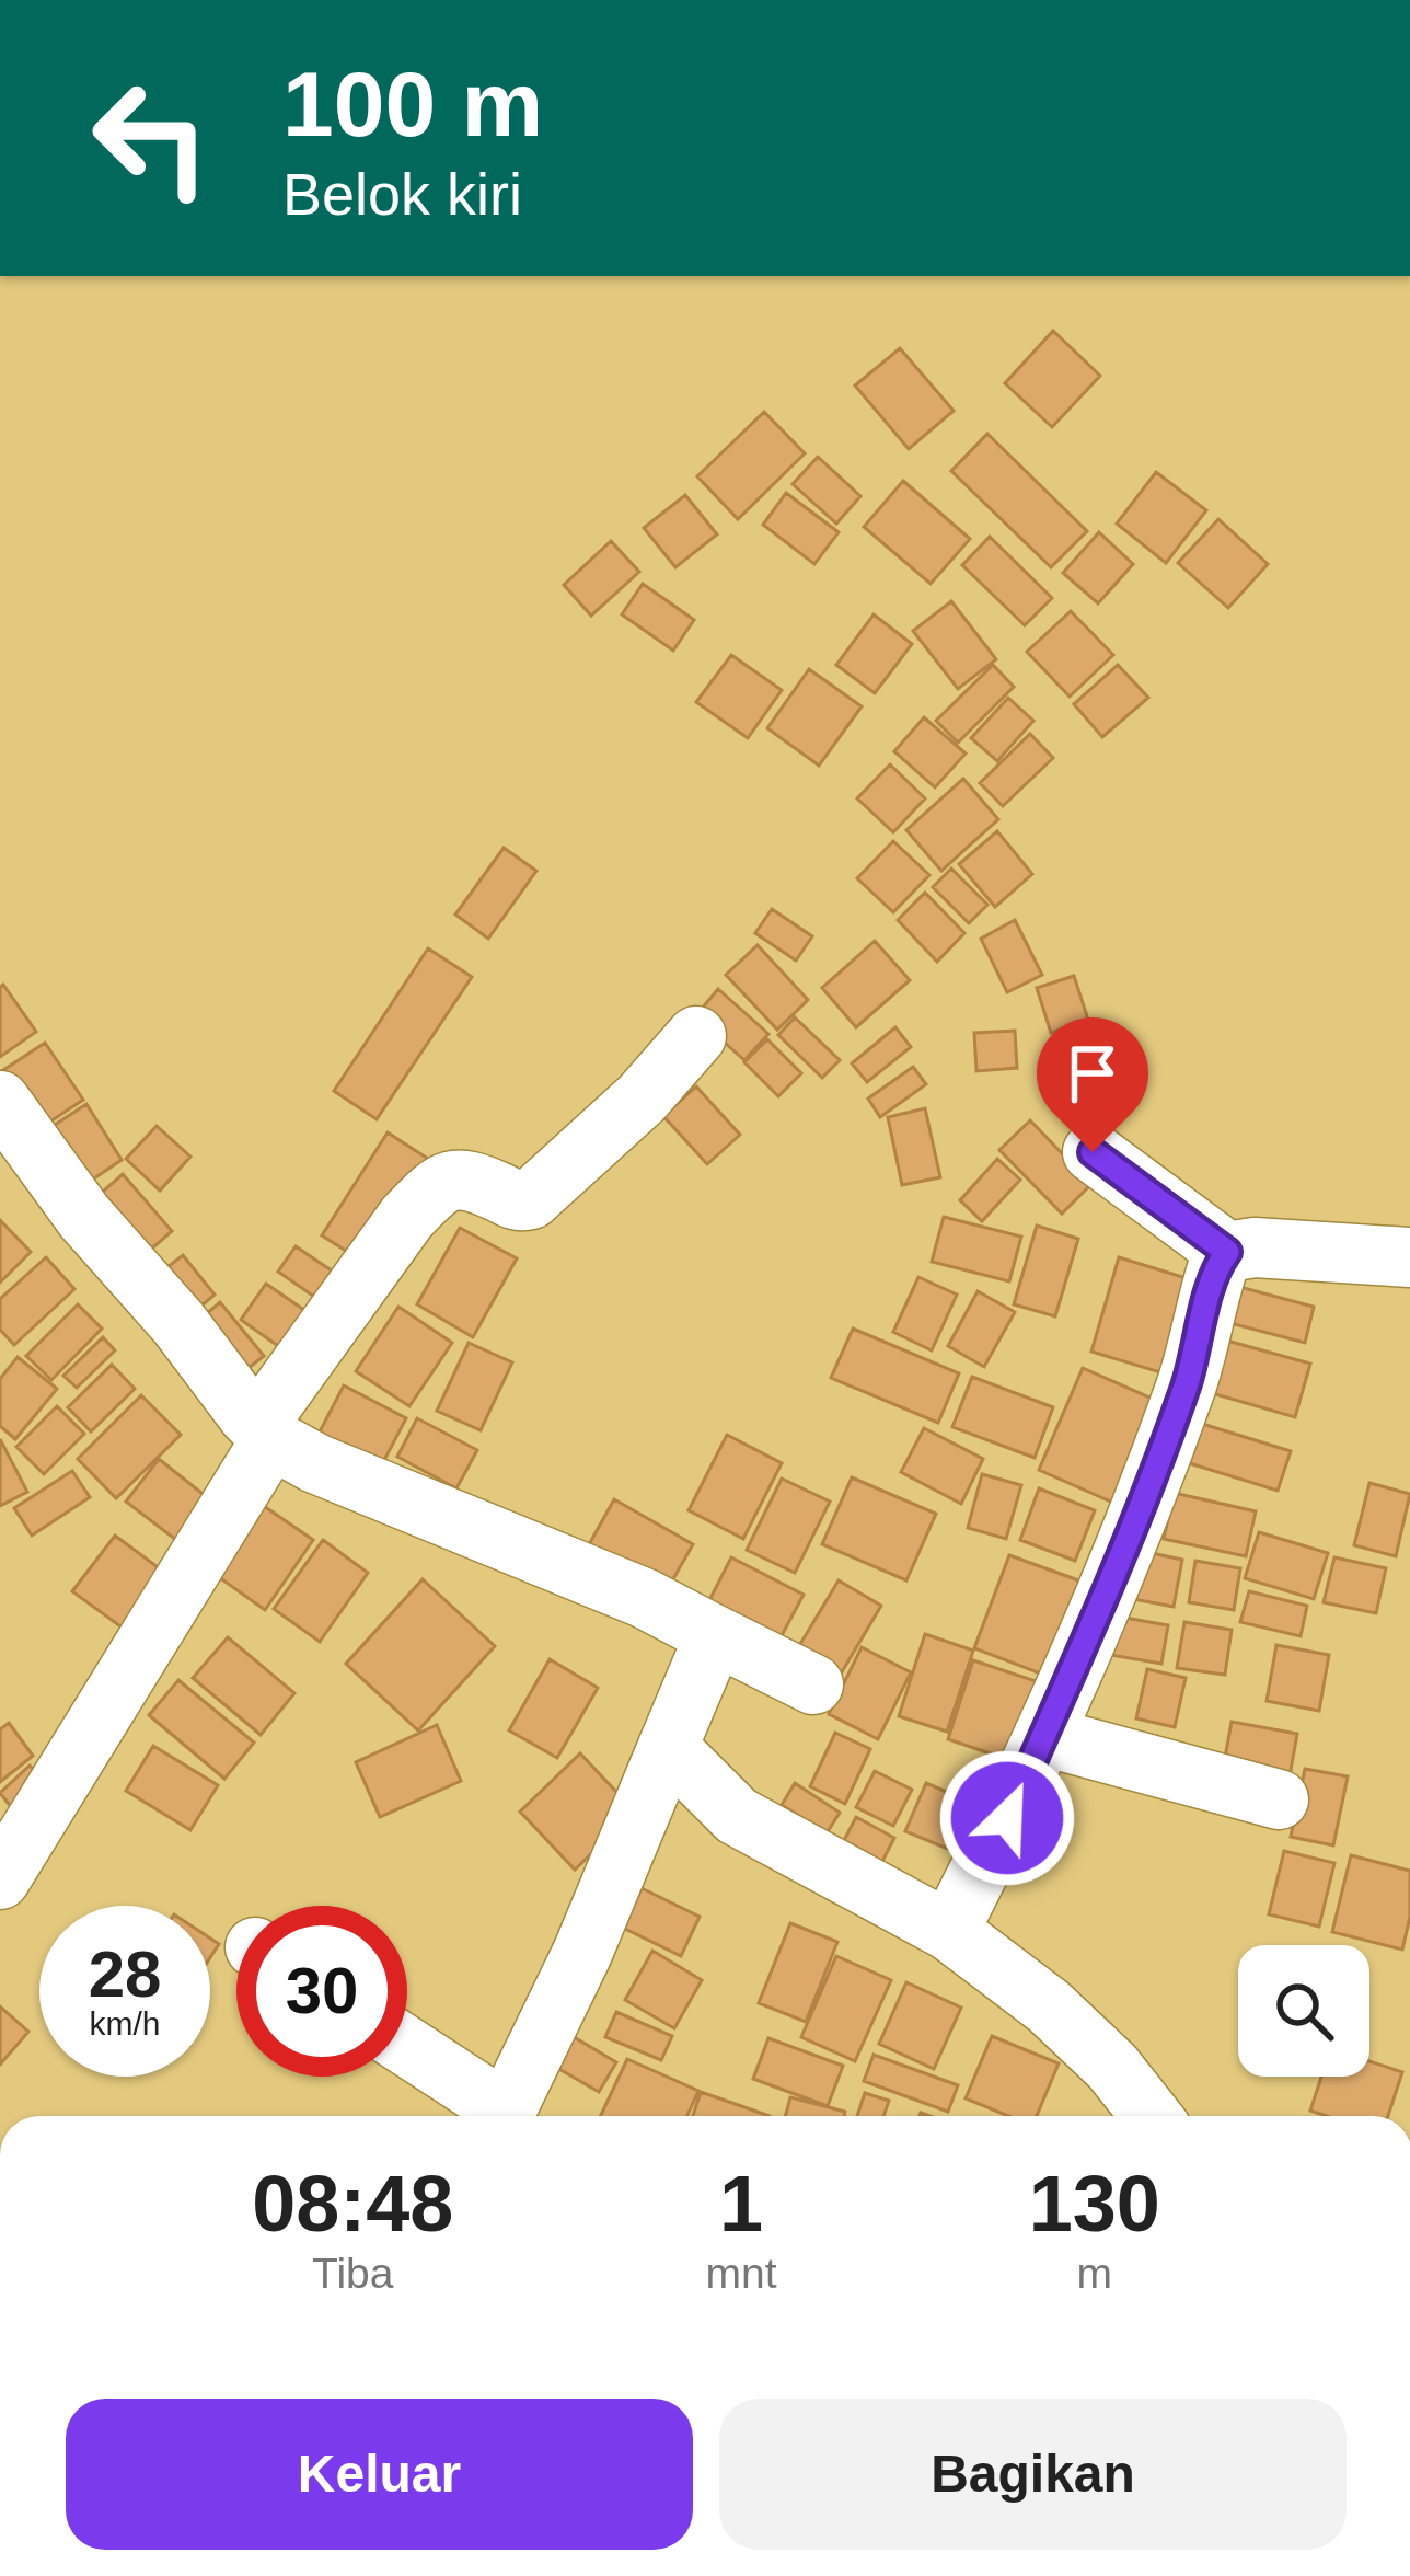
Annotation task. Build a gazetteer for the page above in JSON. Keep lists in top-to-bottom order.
{
  "page": {
    "turn": ["100 m", "Belok kiri"],
    "speed": "28 km/h",
    "limit": "30",
    "eta": [
      "08:48",
      "Tiba",
      "1",
      "mnt",
      "130",
      "m"
    ],
    "buttons": ["Keluar", "Bagikan"]
  }
}
